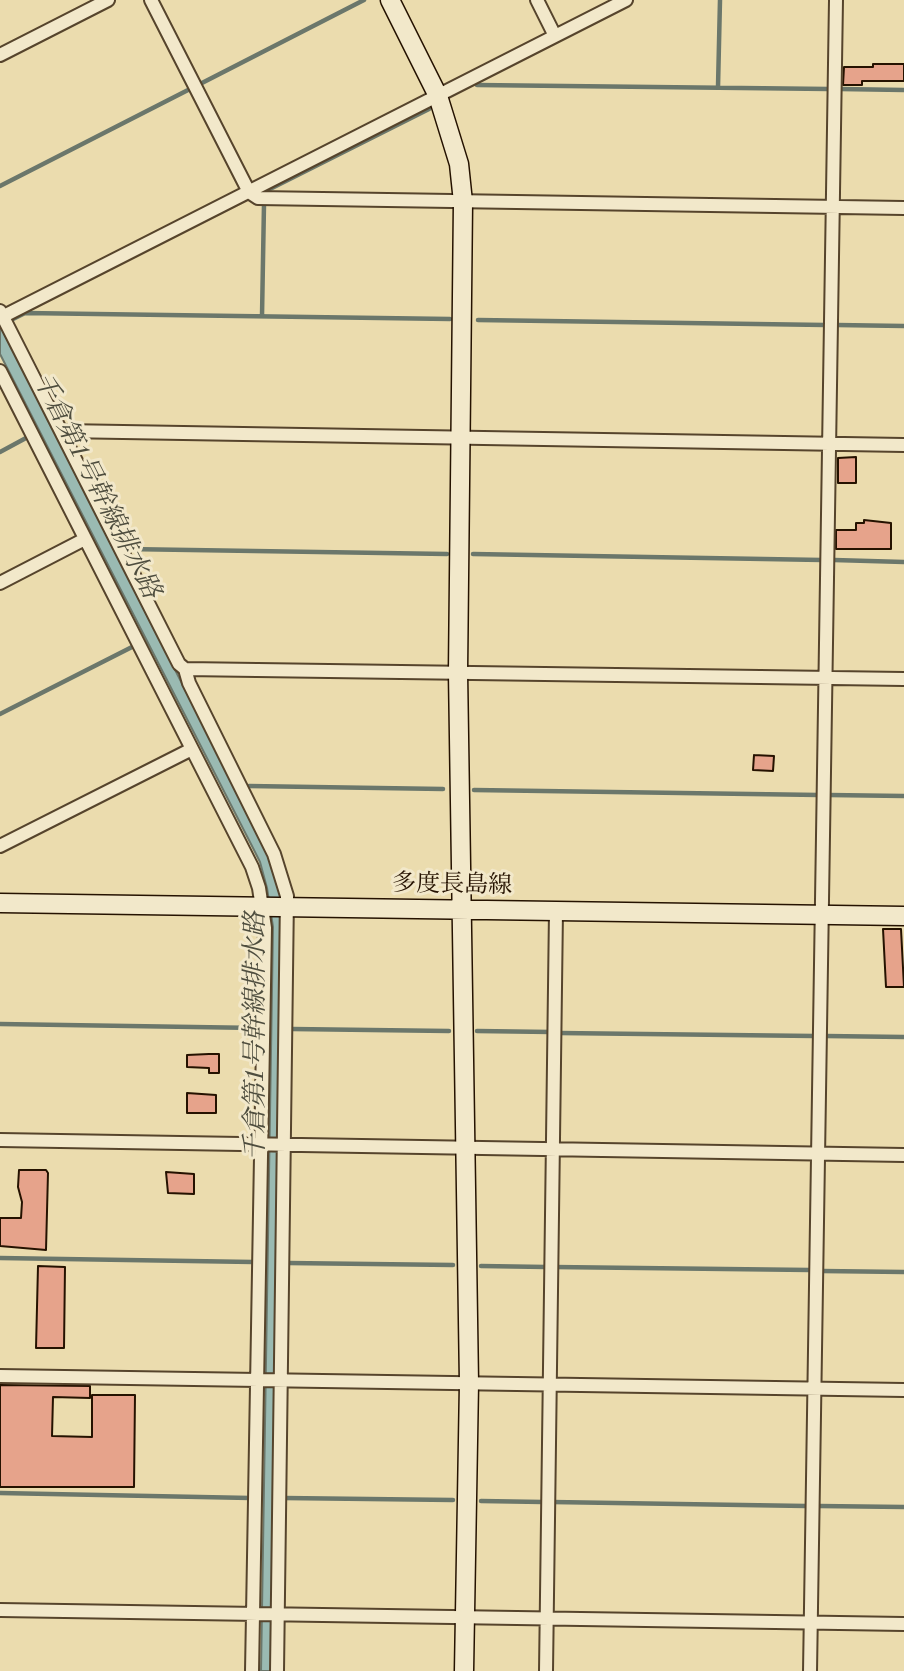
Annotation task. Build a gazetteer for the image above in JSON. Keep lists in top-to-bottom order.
{
  "streets": {
    "street": ["多度長島線"]
  },
  "water": ["千倉第1号幹線排水路"]
}
